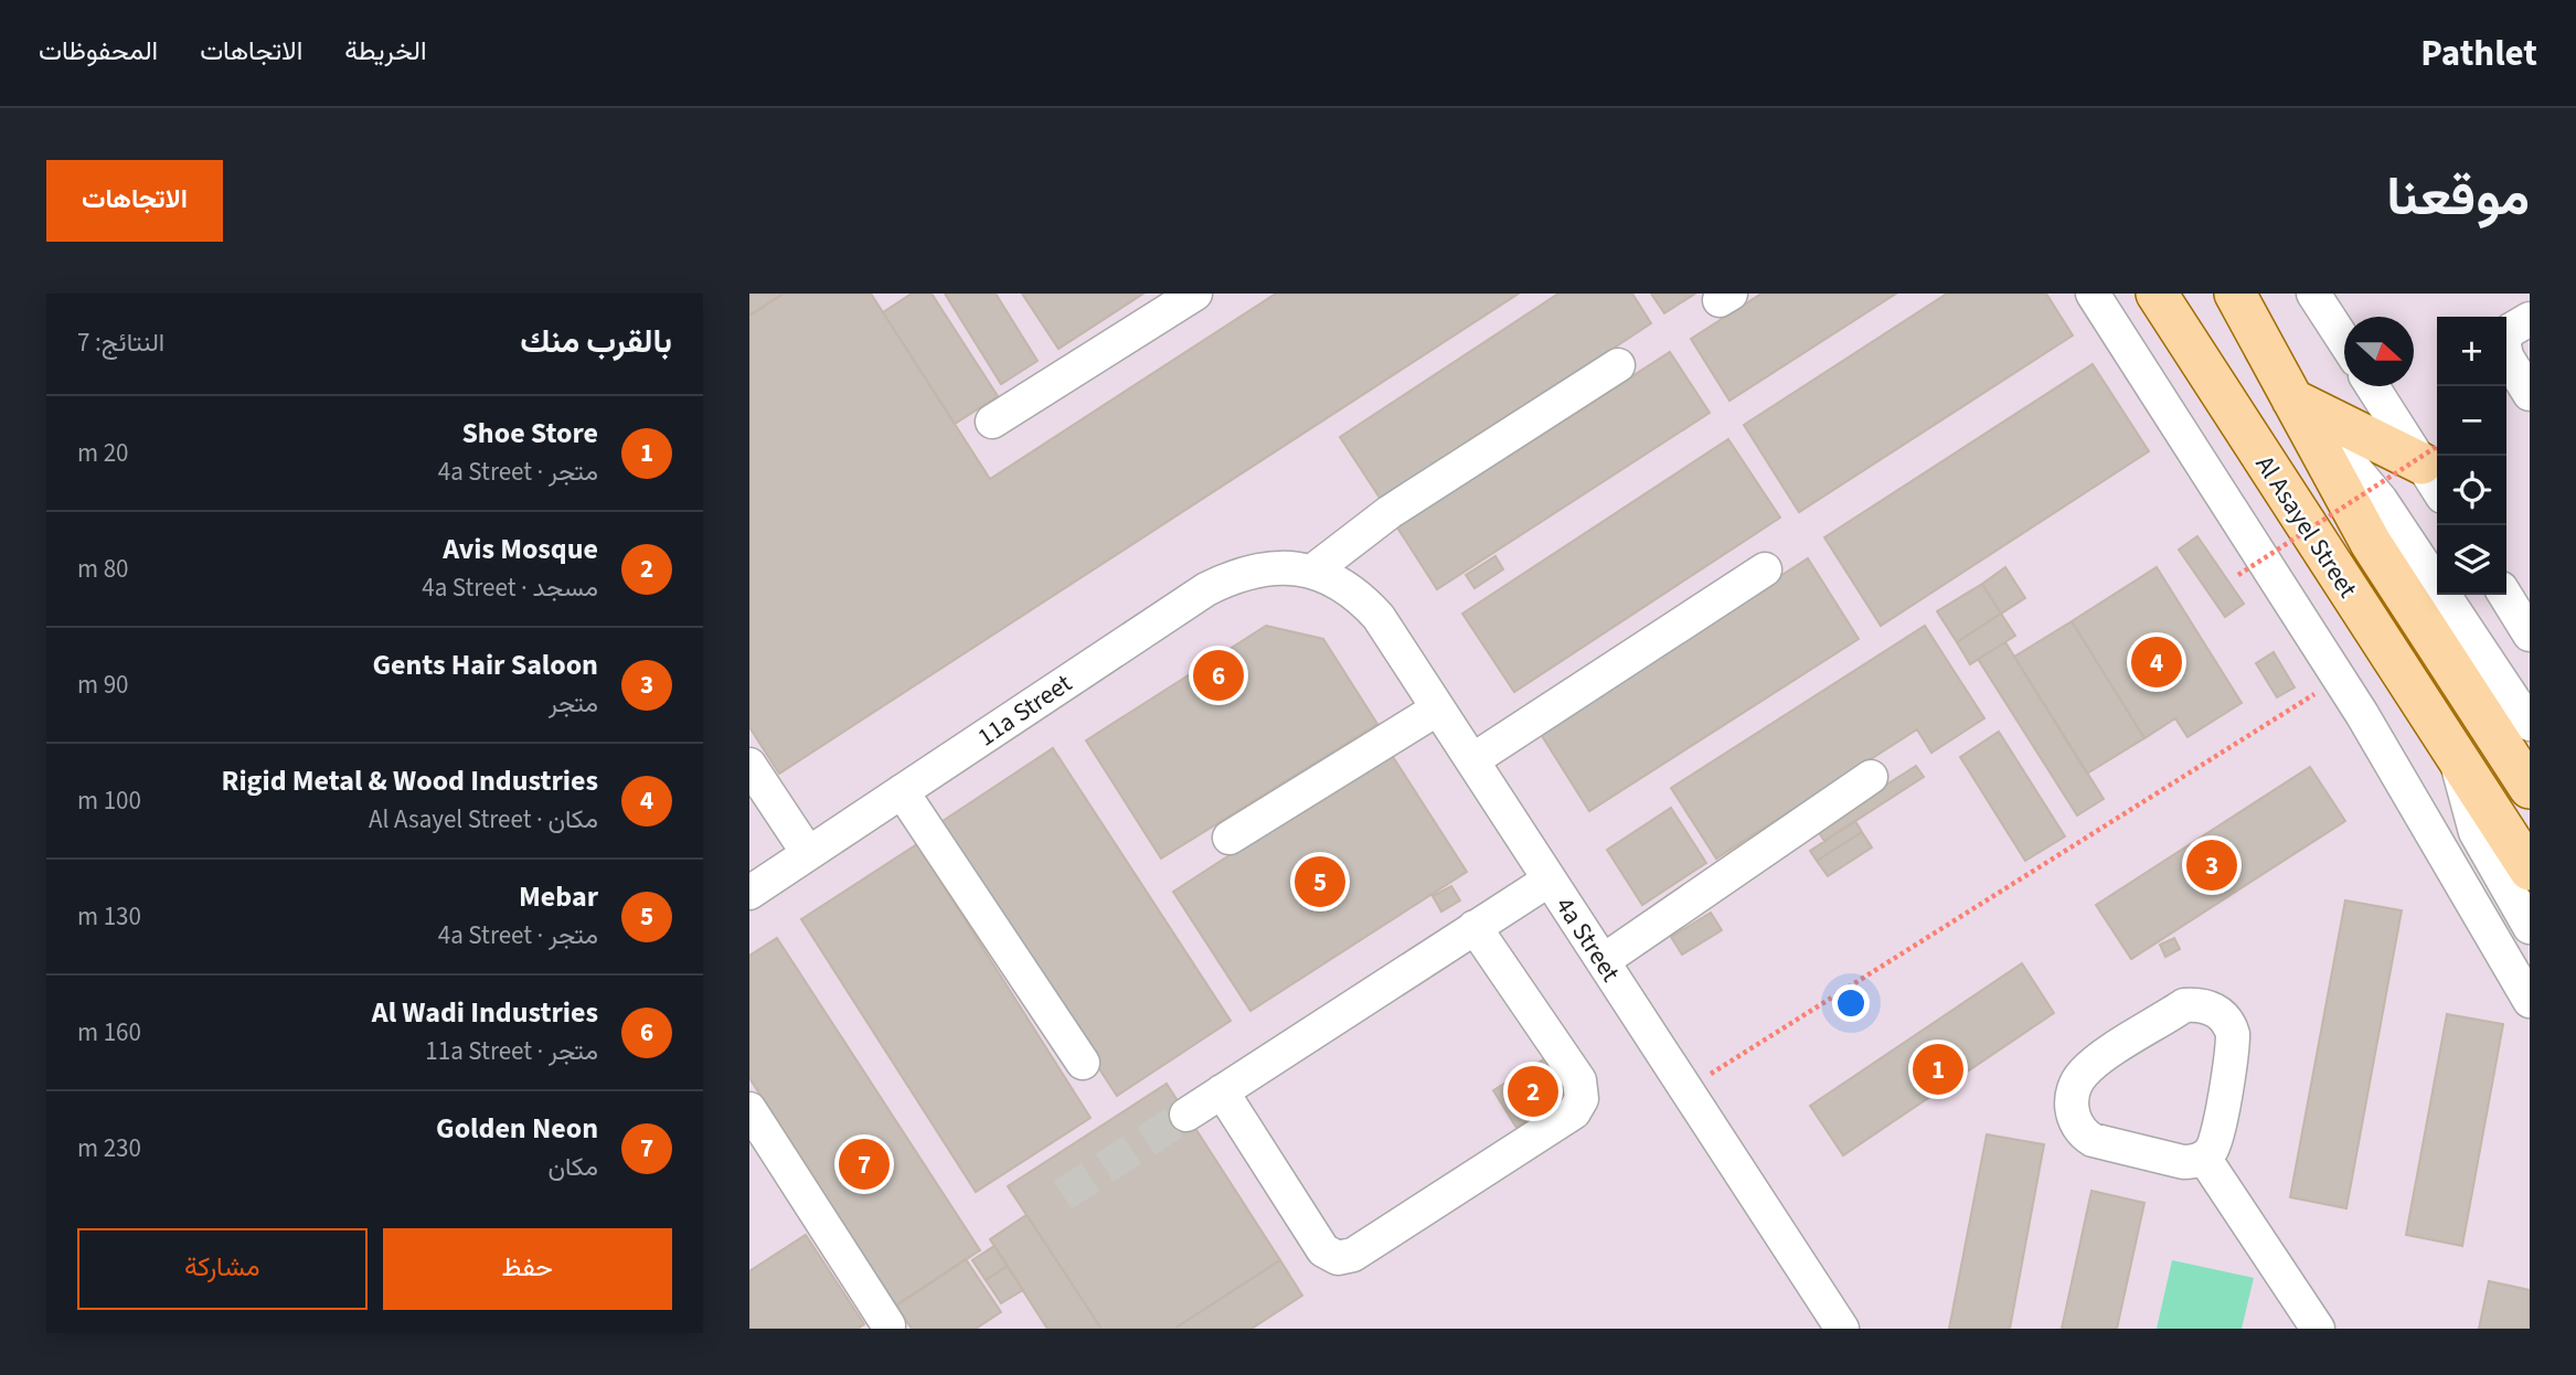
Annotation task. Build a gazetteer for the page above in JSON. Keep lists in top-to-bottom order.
{
  "streets": {
    "main road": ["Al Asayel Street"],
    "street": ["11a Street", "4a Street"]
  },
  "crossings": [
    ["11a Street", "4a Street"]
  ],
  "north": "right",
  "page": {
    "header": "Pathlet",
    "nav": ["الخريطة", "الاتجاهات", "المحفوظات"],
    "title": "موقعنا",
    "buttons": [
      "الاتجاهات",
      ["حفظ", "مشاركة"]
    ],
    "heading": ["بالقرب منك", "النتائج: 7"],
    "map_buttons": ["+", "−"],
    "list": [
      {
        "mark": "1",
        "name": "Shoe Store",
        "note": "متجر · 4a Street",
        "value": "20 m"
      },
      {
        "mark": "2",
        "name": "Avis Mosque",
        "note": "مسجد · 4a Street",
        "value": "80 m"
      },
      {
        "mark": "3",
        "name": "Gents Hair Saloon",
        "note": "متجر",
        "value": "90 m"
      },
      {
        "mark": "4",
        "name": "Rigid Metal & Wood Industries",
        "note": "مكان · Al Asayel Street",
        "value": "100 m"
      },
      {
        "mark": "5",
        "name": "Mebar",
        "note": "متجر · 4a Street",
        "value": "130 m"
      },
      {
        "mark": "6",
        "name": "Al Wadi Industries",
        "note": "متجر · 11a Street",
        "value": "160 m"
      },
      {
        "mark": "7",
        "name": "Golden Neon",
        "note": "مكان",
        "value": "230 m"
      }
    ],
    "pins": [
      "4",
      "6",
      "3",
      "5",
      "1",
      "2",
      "7"
    ]
  }
}
